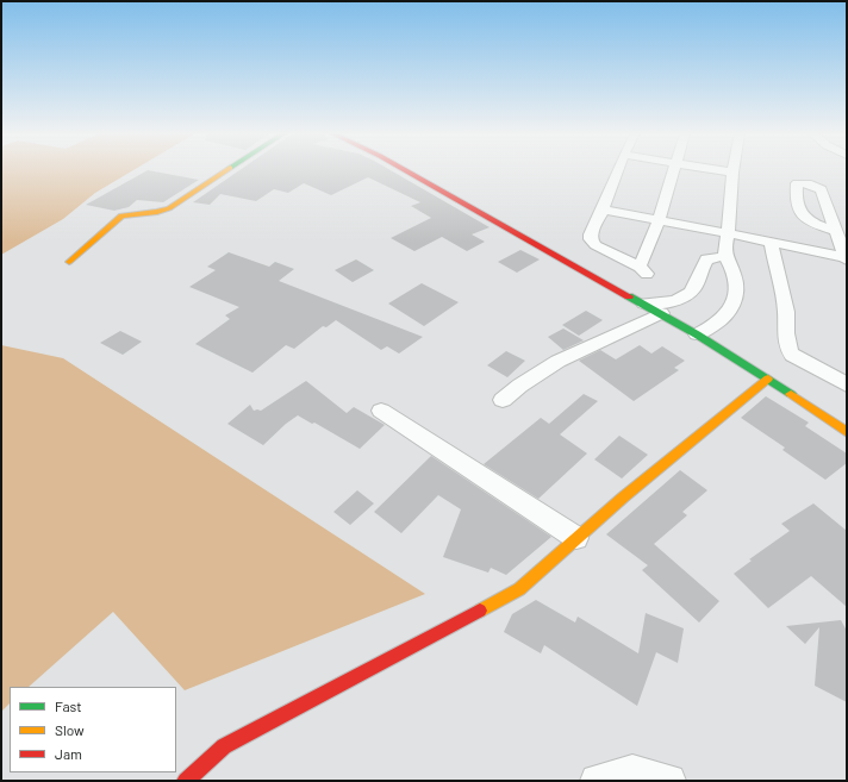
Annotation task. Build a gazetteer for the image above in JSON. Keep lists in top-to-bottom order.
{
  "legend": ["Fast", "Slow", "Jam"]
}
